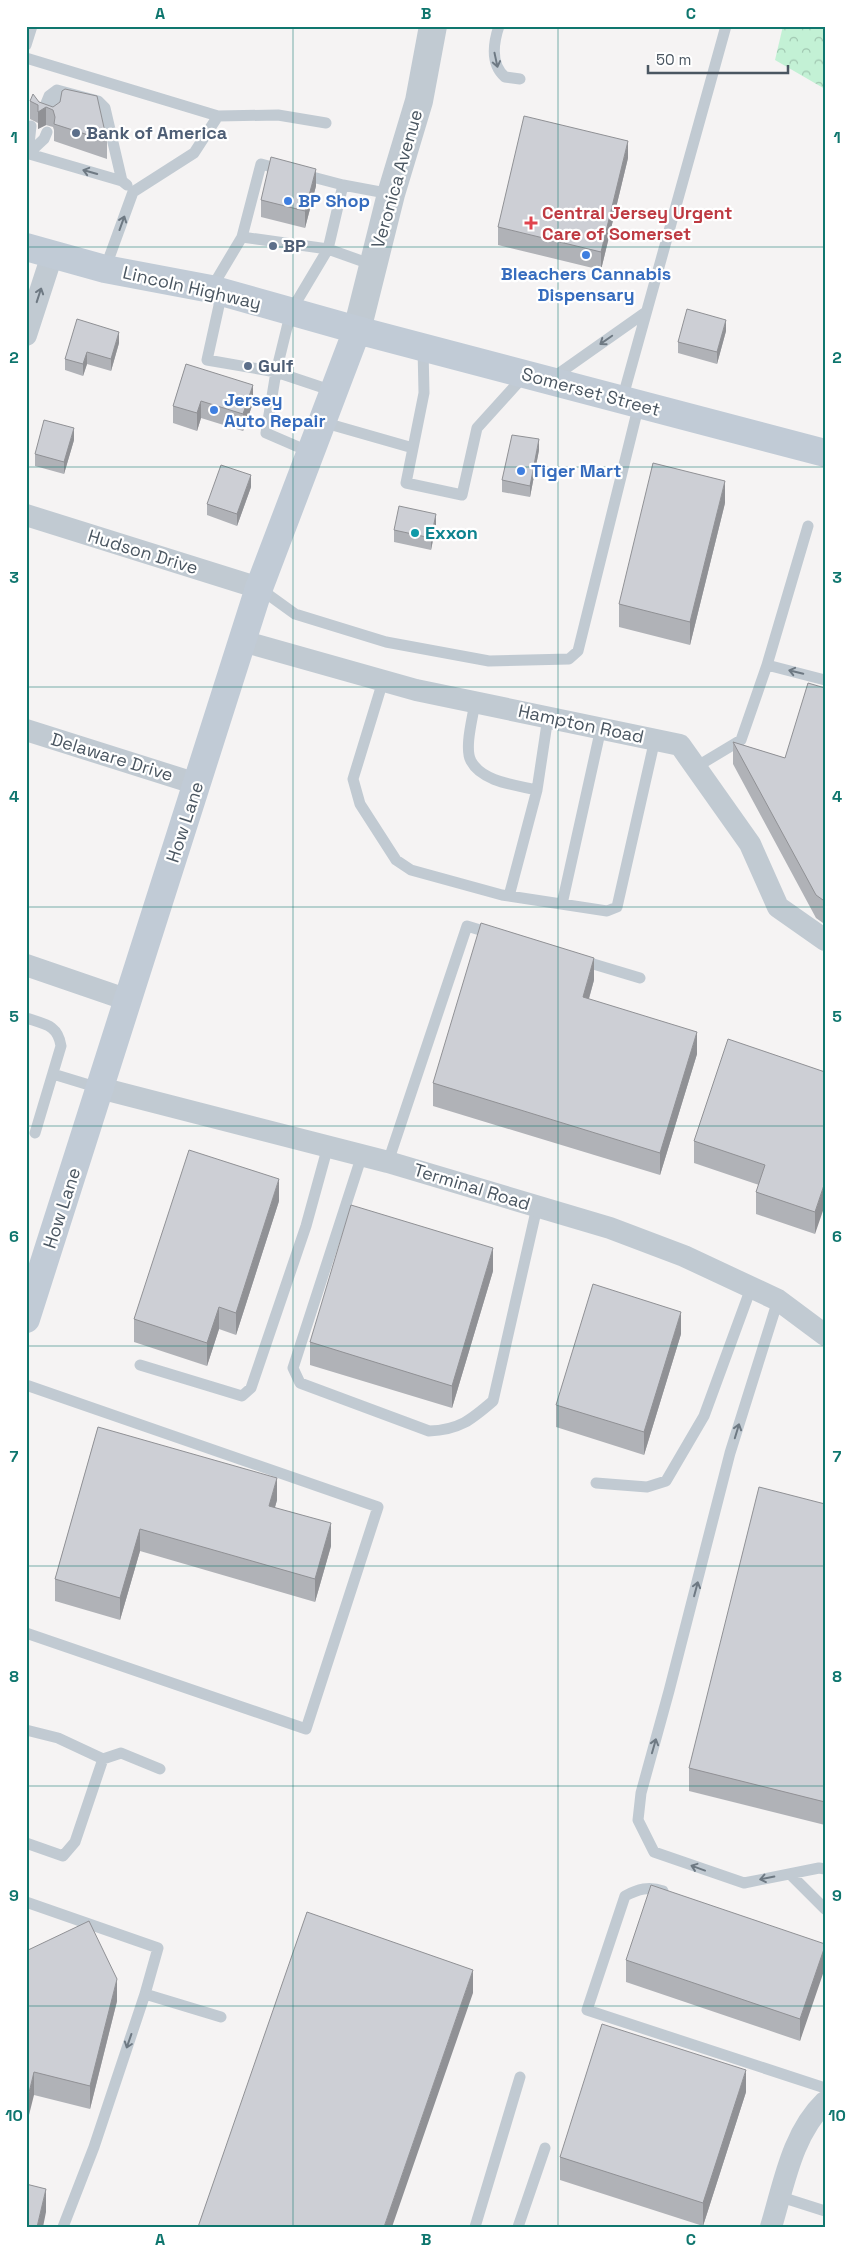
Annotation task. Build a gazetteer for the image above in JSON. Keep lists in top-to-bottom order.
{
  "streets": {
    "main road": ["Lincoln Highway", "Somerset Street", "How Lane"],
    "street": [
      "Veronica Avenue",
      "Hudson Drive",
      "Hampton Road",
      "Delaware Drive",
      "Terminal Road"
    ]
  },
  "crossings": [
    ["Veronica Avenue", "Lincoln Highway"],
    ["Veronica Avenue", "Somerset Street"],
    ["Veronica Avenue", "How Lane"],
    ["Lincoln Highway", "Somerset Street"],
    ["Lincoln Highway", "How Lane"],
    ["Somerset Street", "How Lane"],
    ["Hudson Drive", "How Lane"],
    ["Hampton Road", "How Lane"],
    ["Delaware Drive", "How Lane"],
    ["How Lane", "Terminal Road"]
  ],
  "places": {
    "other": [
      "Bank of America",
      "BP Shop",
      "BP",
      "Bleachers Cannabis Dispensary",
      "Gulf",
      "Jersey Auto Repair",
      "Tiger Mart",
      "Exxon"
    ],
    "health": ["Central Jersey Urgent Care of Somerset"]
  },
  "scale_bar": "50 m",
  "grid": {
    "columns": ["A", "B", "C"],
    "rows": [
      "1",
      "2",
      "3",
      "4",
      "5",
      "6",
      "7",
      "8",
      "9",
      "10"
    ]
  }
}
